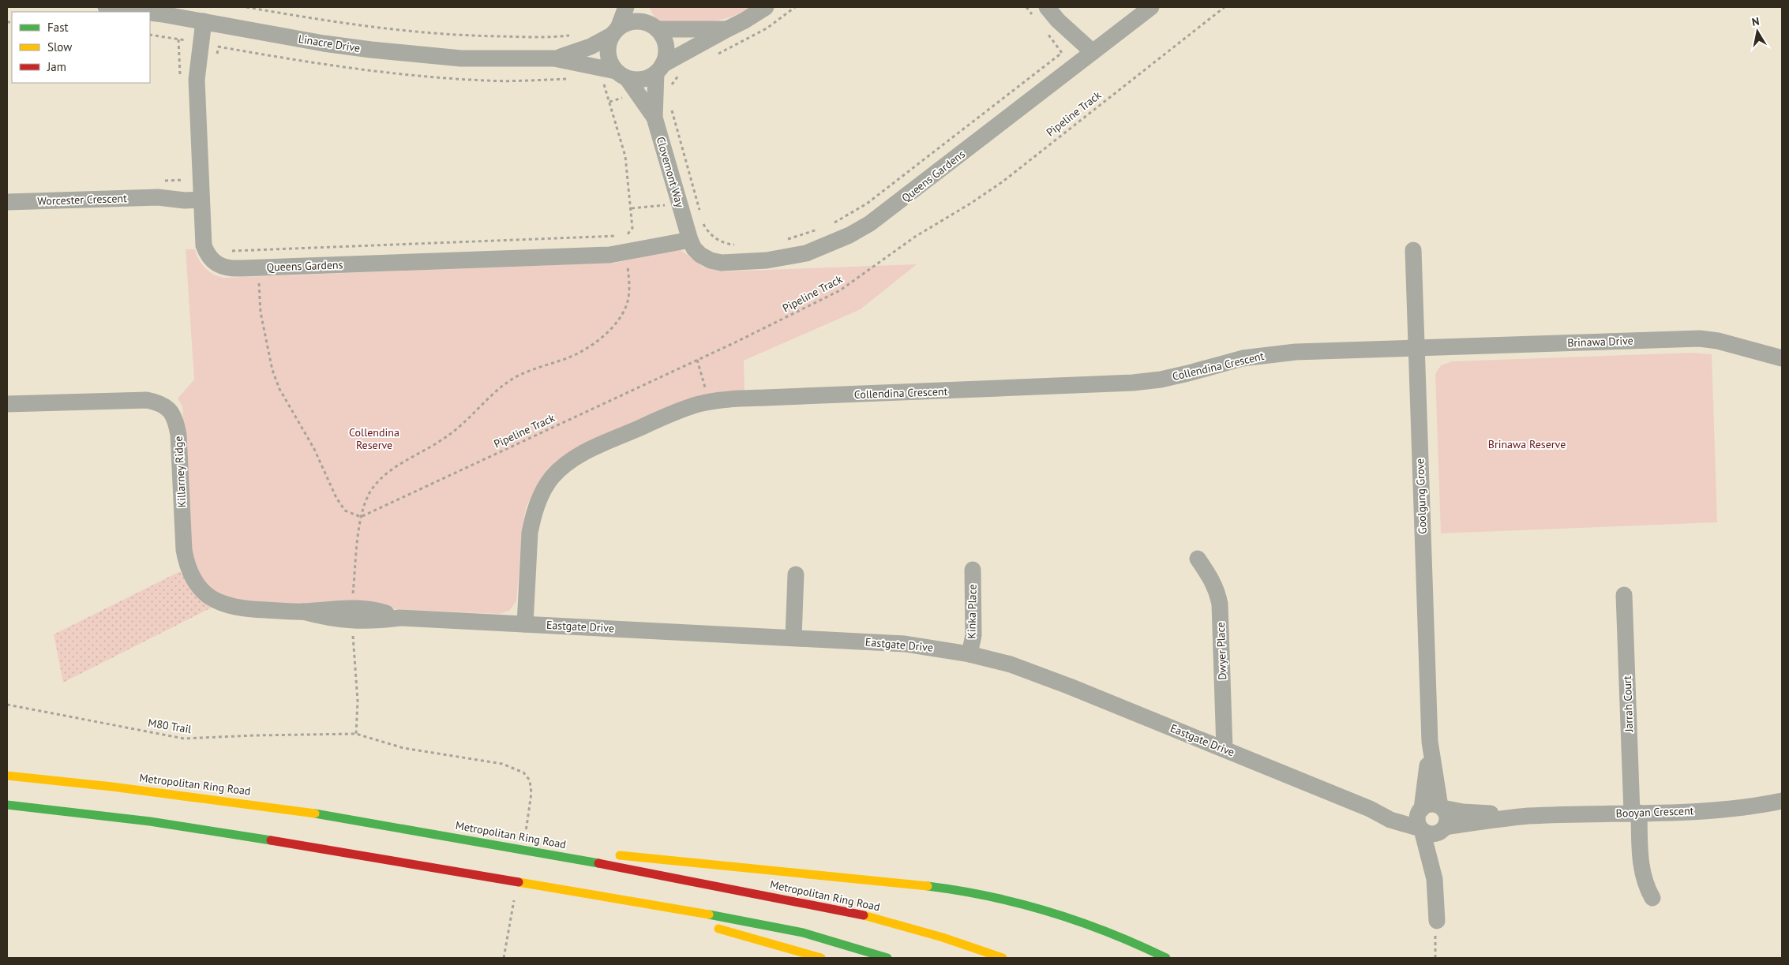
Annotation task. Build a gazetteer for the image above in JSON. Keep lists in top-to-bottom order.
{
  "streets": {
    "highway": ["Metropolitan Ring Road"],
    "street": [
      "Linacre Drive",
      "Clovemont Way",
      "Queens Gardens",
      "Worcester Crescent",
      "Brinawa Drive",
      "Collendina Crescent",
      "Killarney Ridge",
      "Goolgung Grove",
      "Kinka Place",
      "Eastgate Drive",
      "Dwyer Place",
      "Jarrah Court",
      "Booyan Crescent"
    ],
    "path": ["Pipeline Track", "M80 Trail"]
  },
  "crossings": [
    ["Linacre Drive", "Clovemont Way"],
    ["Linacre Drive", "Queens Gardens"],
    ["Clovemont Way", "Queens Gardens"],
    ["Queens Gardens", "Worcester Crescent"],
    ["Brinawa Drive", "Collendina Crescent"],
    ["Brinawa Drive", "Goolgung Grove"],
    ["Collendina Crescent", "Goolgung Grove"],
    ["Collendina Crescent", "Eastgate Drive"],
    ["Killarney Ridge", "Eastgate Drive"],
    ["Goolgung Grove", "Eastgate Drive"],
    ["Goolgung Grove", "Booyan Crescent"],
    ["Kinka Place", "Eastgate Drive"],
    ["Eastgate Drive", "Dwyer Place"],
    ["Eastgate Drive", "Booyan Crescent"],
    ["Jarrah Court", "Booyan Crescent"]
  ],
  "parks": ["Collendina Reserve", "Brinawa Reserve"],
  "legend": ["Fast", "Slow", "Jam"],
  "north": "top"
}
